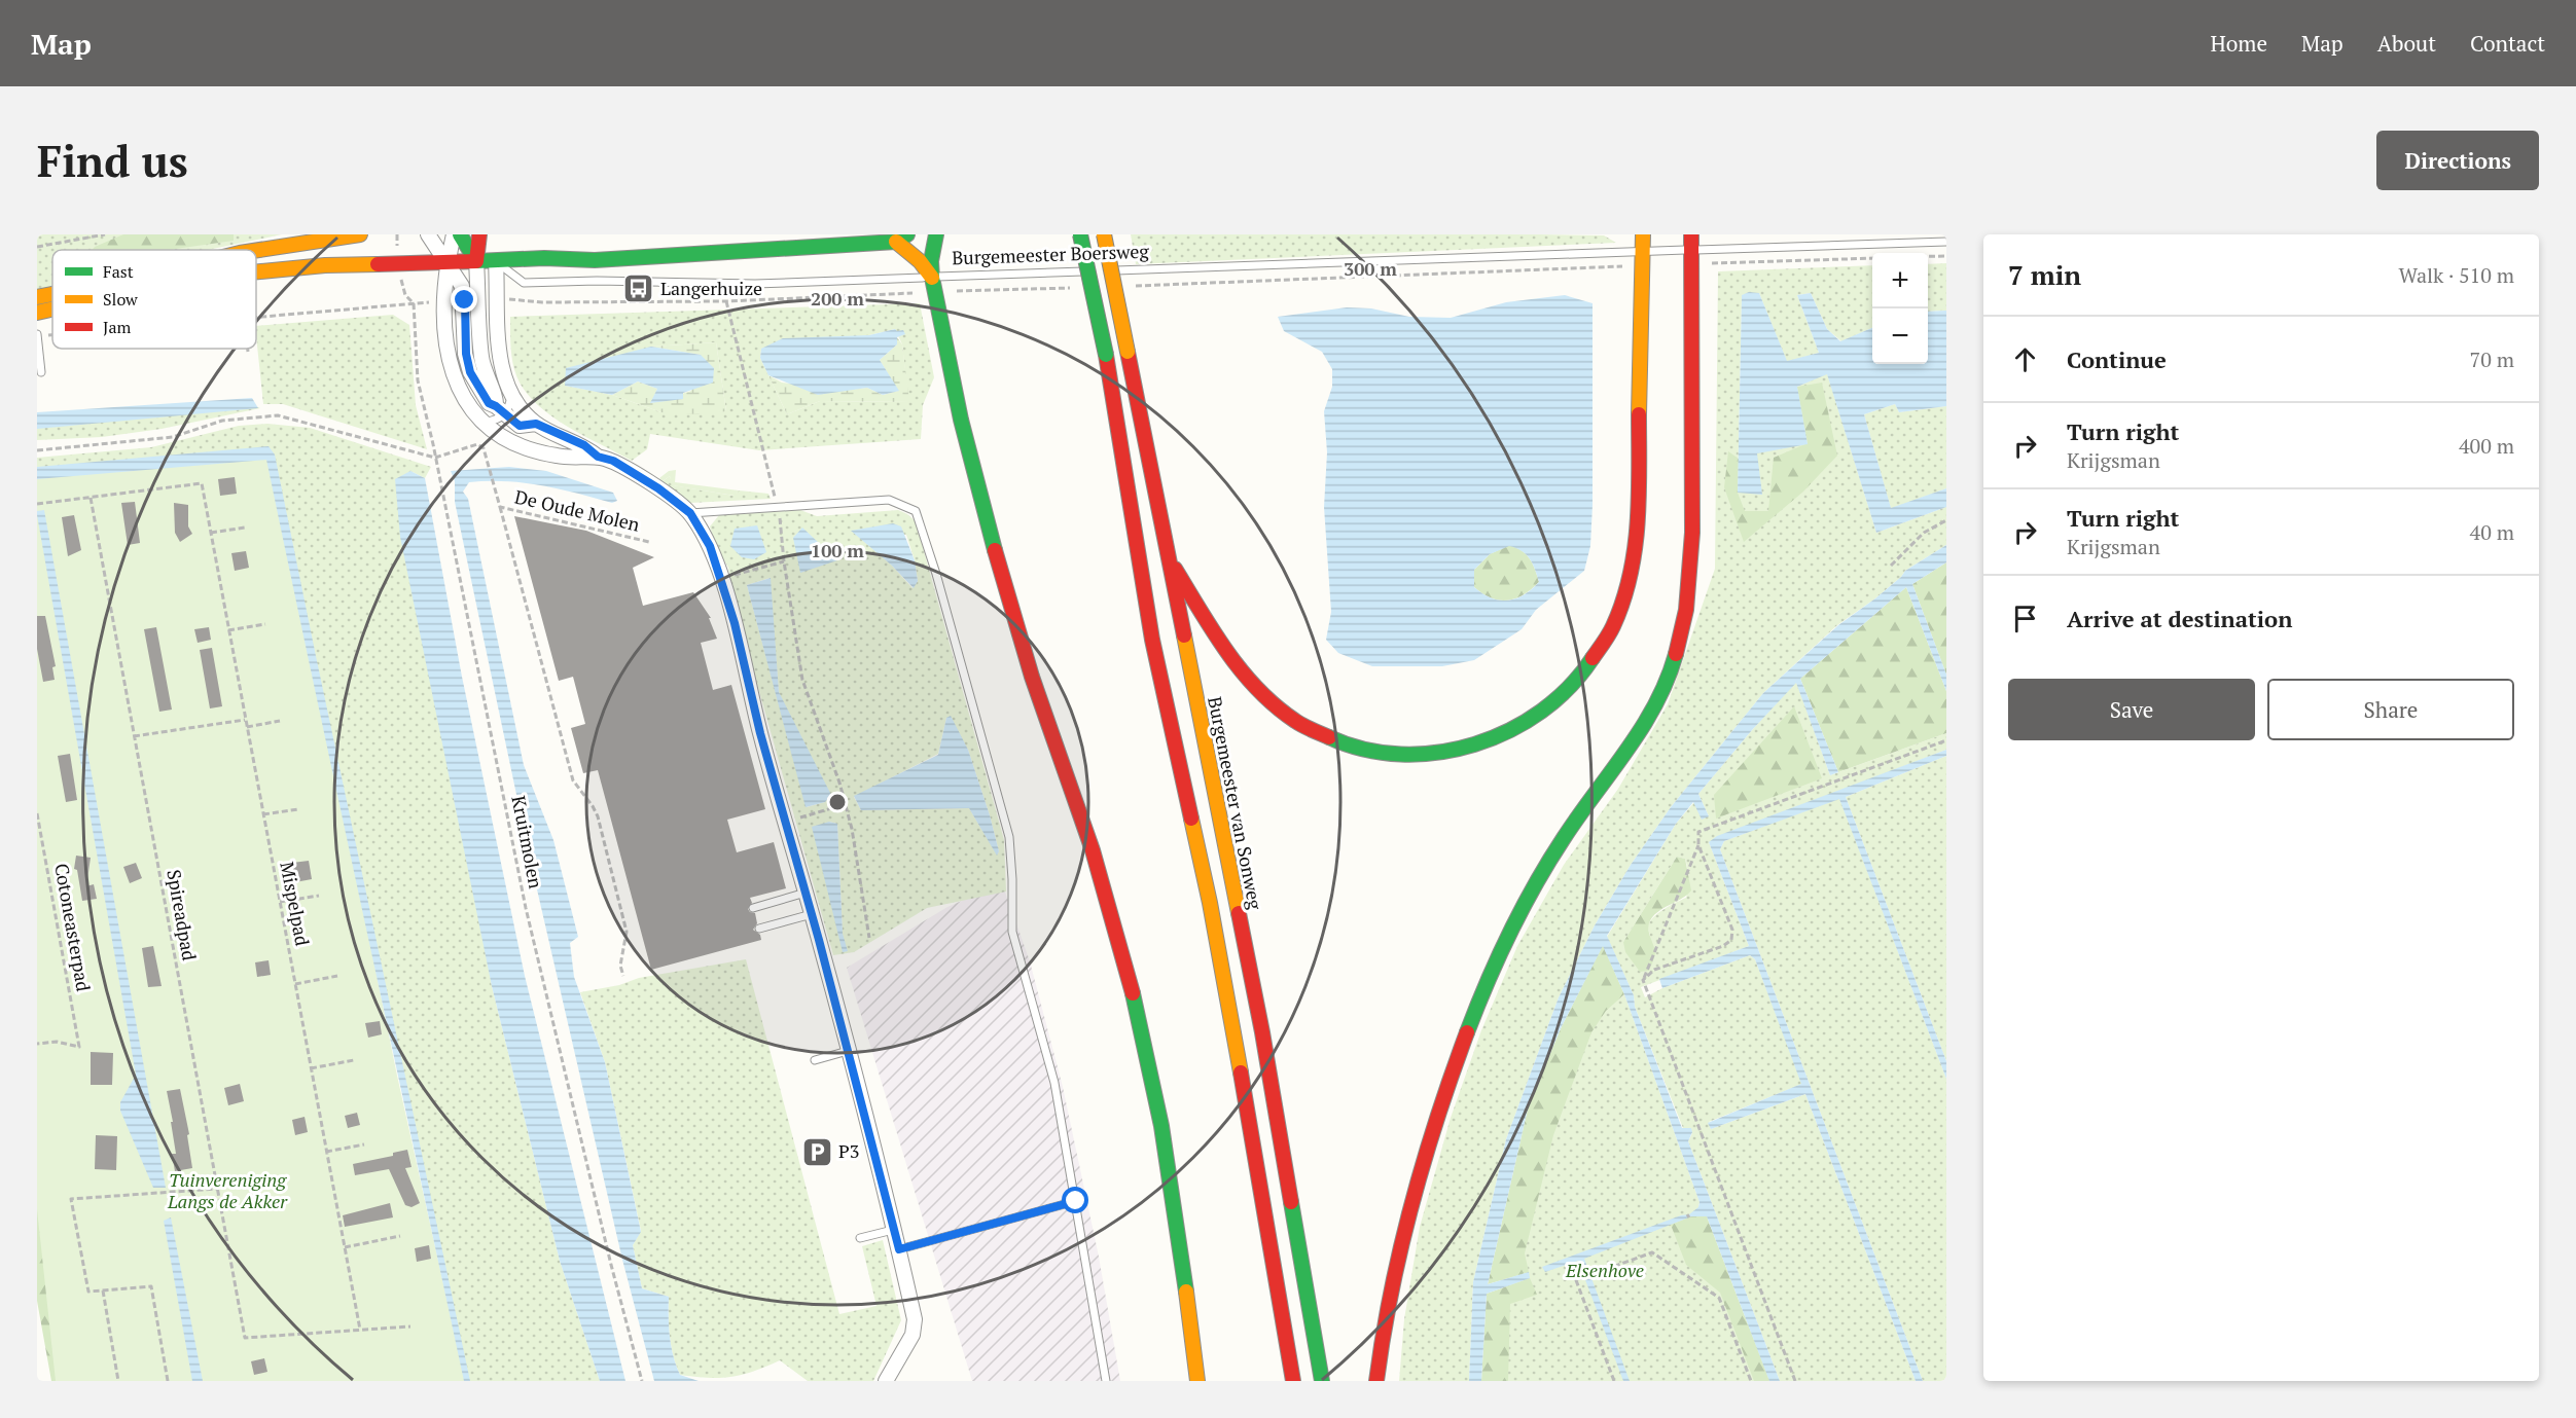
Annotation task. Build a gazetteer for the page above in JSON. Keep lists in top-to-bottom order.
{
  "streets": {
    "main road": ["Burgemeester van Sonweg"],
    "lane": ["Burgemeester Boersweg"],
    "path": [
      "De Oude Molen",
      "Kruitmolen",
      "Mispelpad",
      "Spireadpad",
      "Cotoneasterpad"
    ]
  },
  "crossings": [
    ["De Oude Molen", "Kruitmolen"],
    ["Mispelpad", "Spireadpad"]
  ],
  "parks": ["Tuinvereniging Langs de Akker", "Elsenhove"],
  "places": {
    "bus stop": ["Langerhuize"],
    "parking": ["P3"]
  },
  "legend": ["Fast", "Slow", "Jam"],
  "page": {
    "header": "Map",
    "nav": [
      "Home",
      "Map",
      "About",
      "Contact"
    ],
    "buttons": [
      "Directions",
      ["Save", "Share"]
    ],
    "title": "Find us",
    "heading": ["7 min", "Walk · 510 m"],
    "map_buttons": ["+", "−"],
    "list": [
      ["Continue", "70 m"],
      ["Turn right", "Krijgsman", "400 m"],
      ["Turn right", "Krijgsman", "40 m"],
      "Arrive at destination"
    ]
  },
  "rings": ["300 m", "200 m", "100 m"]
}
